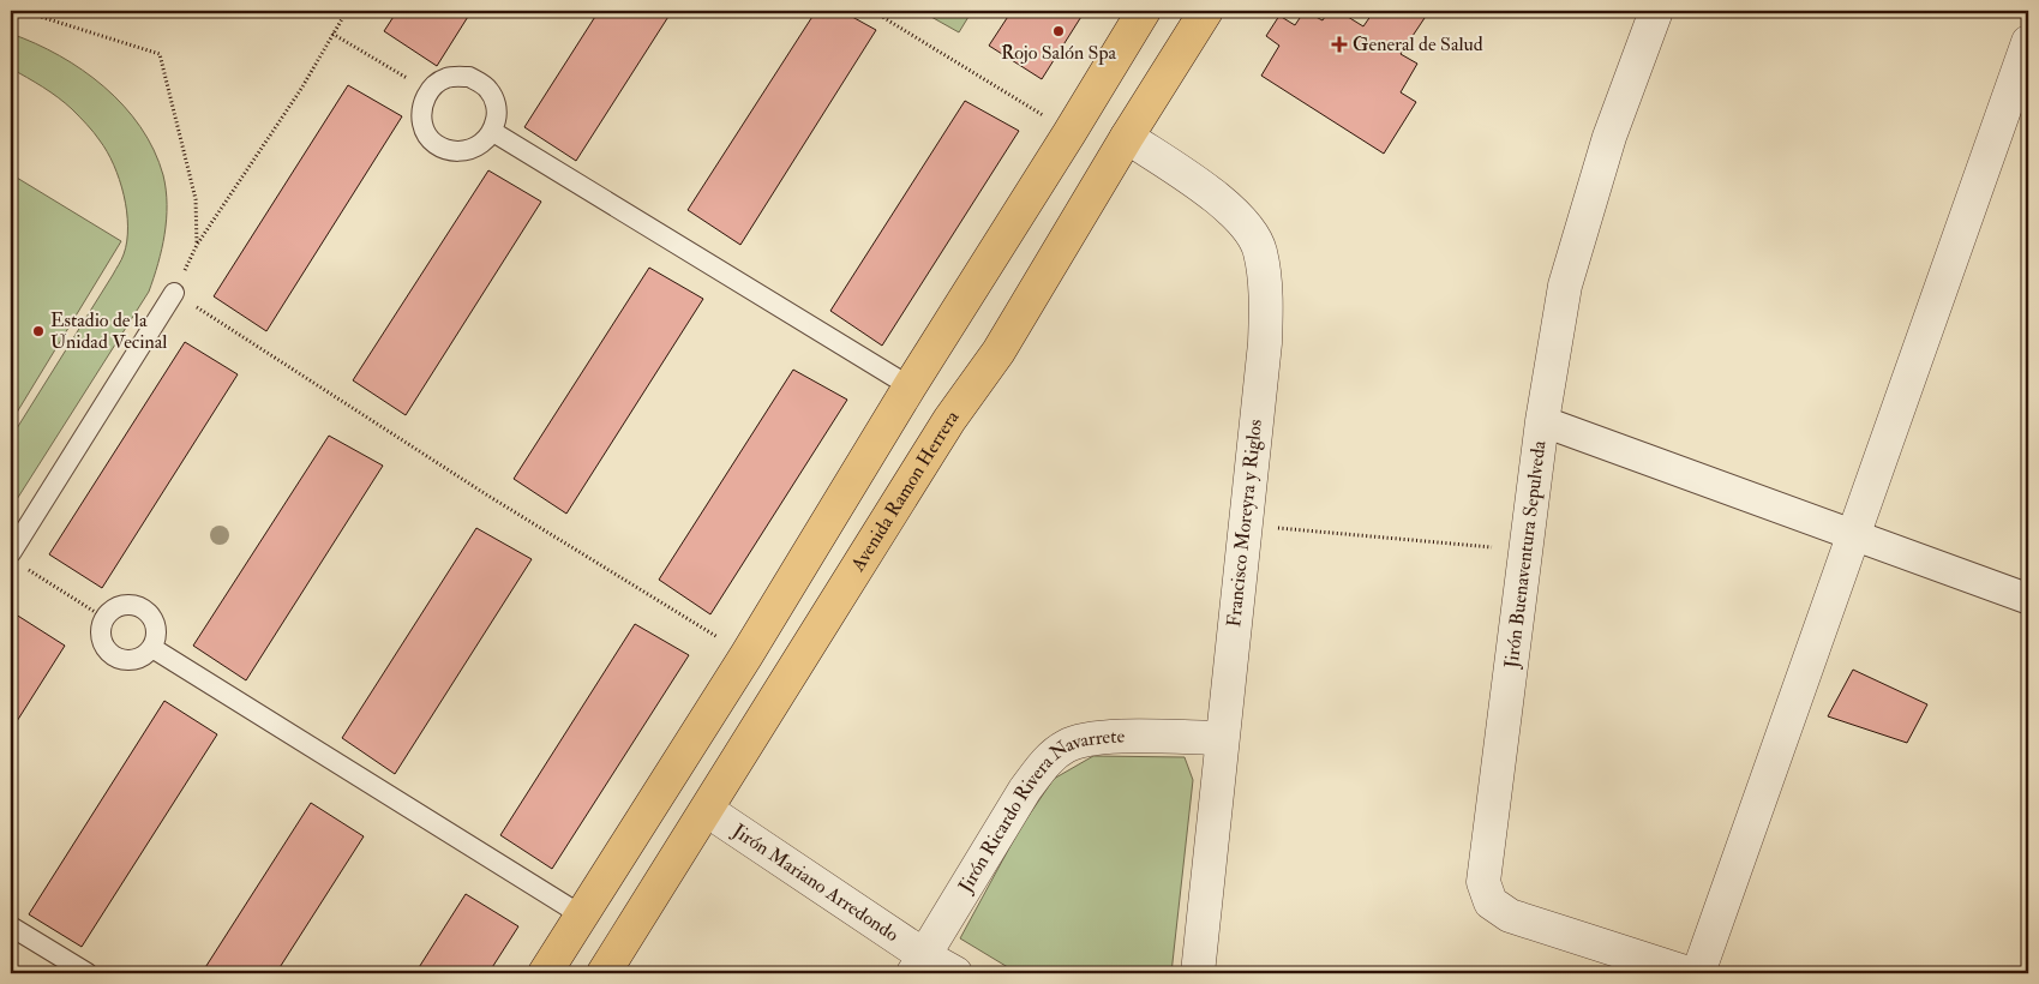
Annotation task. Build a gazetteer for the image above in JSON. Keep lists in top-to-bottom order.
{
  "streets": {
    "main road": ["Avenida Ramon Herrera"],
    "street": [
      "Francisco Moreyra y Riglos",
      "Jirón Buenaventura Sepulveda",
      "Jirón Ricardo Rivera Navarrete",
      "Jirón Mariano Arredondo"
    ]
  },
  "crossings": [
    ["Avenida Ramon Herrera", "Francisco Moreyra y Riglos"],
    ["Avenida Ramon Herrera", "Jirón Mariano Arredondo"],
    ["Francisco Moreyra y Riglos", "Jirón Ricardo Rivera Navarrete"],
    ["Jirón Ricardo Rivera Navarrete", "Jirón Mariano Arredondo"]
  ],
  "places": {
    "other": ["Rojo Salón Spa", "Estadio de la Unidad Vecinal"],
    "health": ["General de Salud"]
  }
}
